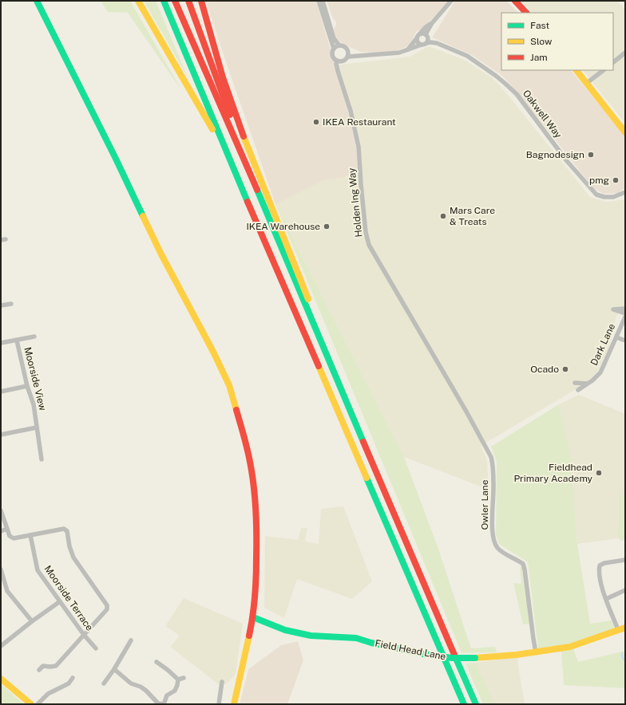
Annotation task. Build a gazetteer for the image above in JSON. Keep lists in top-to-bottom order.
{
  "streets": {
    "main road": ["Field Head Lane"],
    "street": [
      "Oakwell Way",
      "Holden Ing Way",
      "Dark Lane",
      "Moorside View",
      "Owler Lane",
      "Moorside Terrace"
    ]
  },
  "crossings": [
    ["Holden Ing Way", "Owler Lane"],
    ["Owler Lane", "Field Head Lane"]
  ],
  "places": [
    "IKEA Restaurant",
    "Bagnodesign",
    "pmg",
    "Mars Care & Treats",
    "IKEA Warehouse",
    "Ocado",
    "Fieldhead Primary Academy"
  ],
  "legend": ["Fast", "Slow", "Jam"]
}
